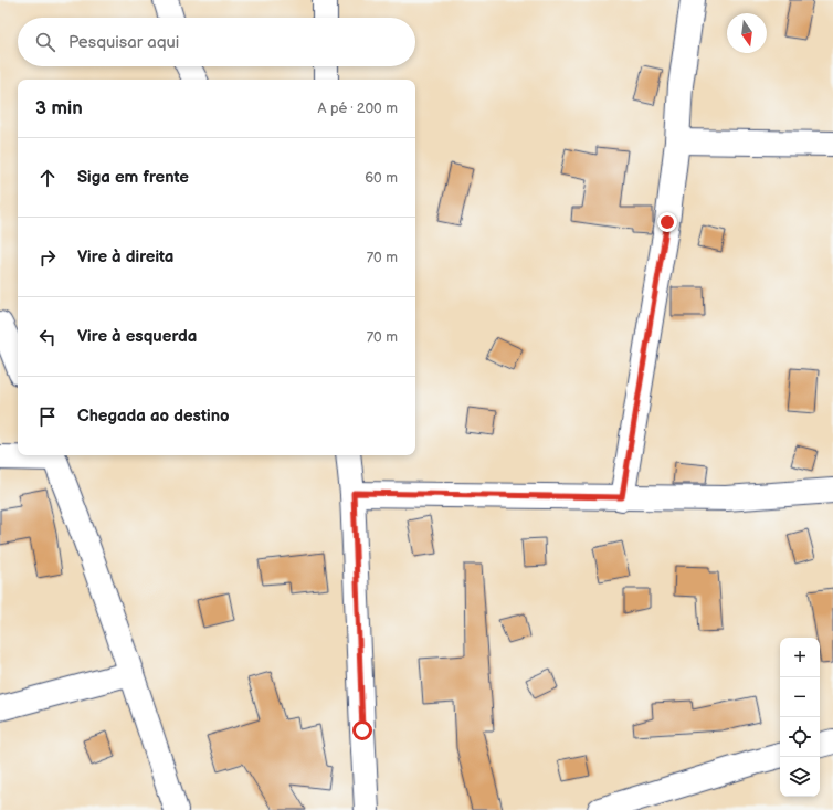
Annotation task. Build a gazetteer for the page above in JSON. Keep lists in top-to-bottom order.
{
  "north": "bottom",
  "page": {
    "search": "Pesquisar aqui",
    "heading": ["3 min", "A pé · 200 m"],
    "list": [
      ["Siga em frente", "60 m"],
      ["Vire à direita", "70 m"],
      ["Vire à esquerda", "70 m"],
      "Chegada ao destino"
    ],
    "map_buttons": ["+", "−"]
  }
}
